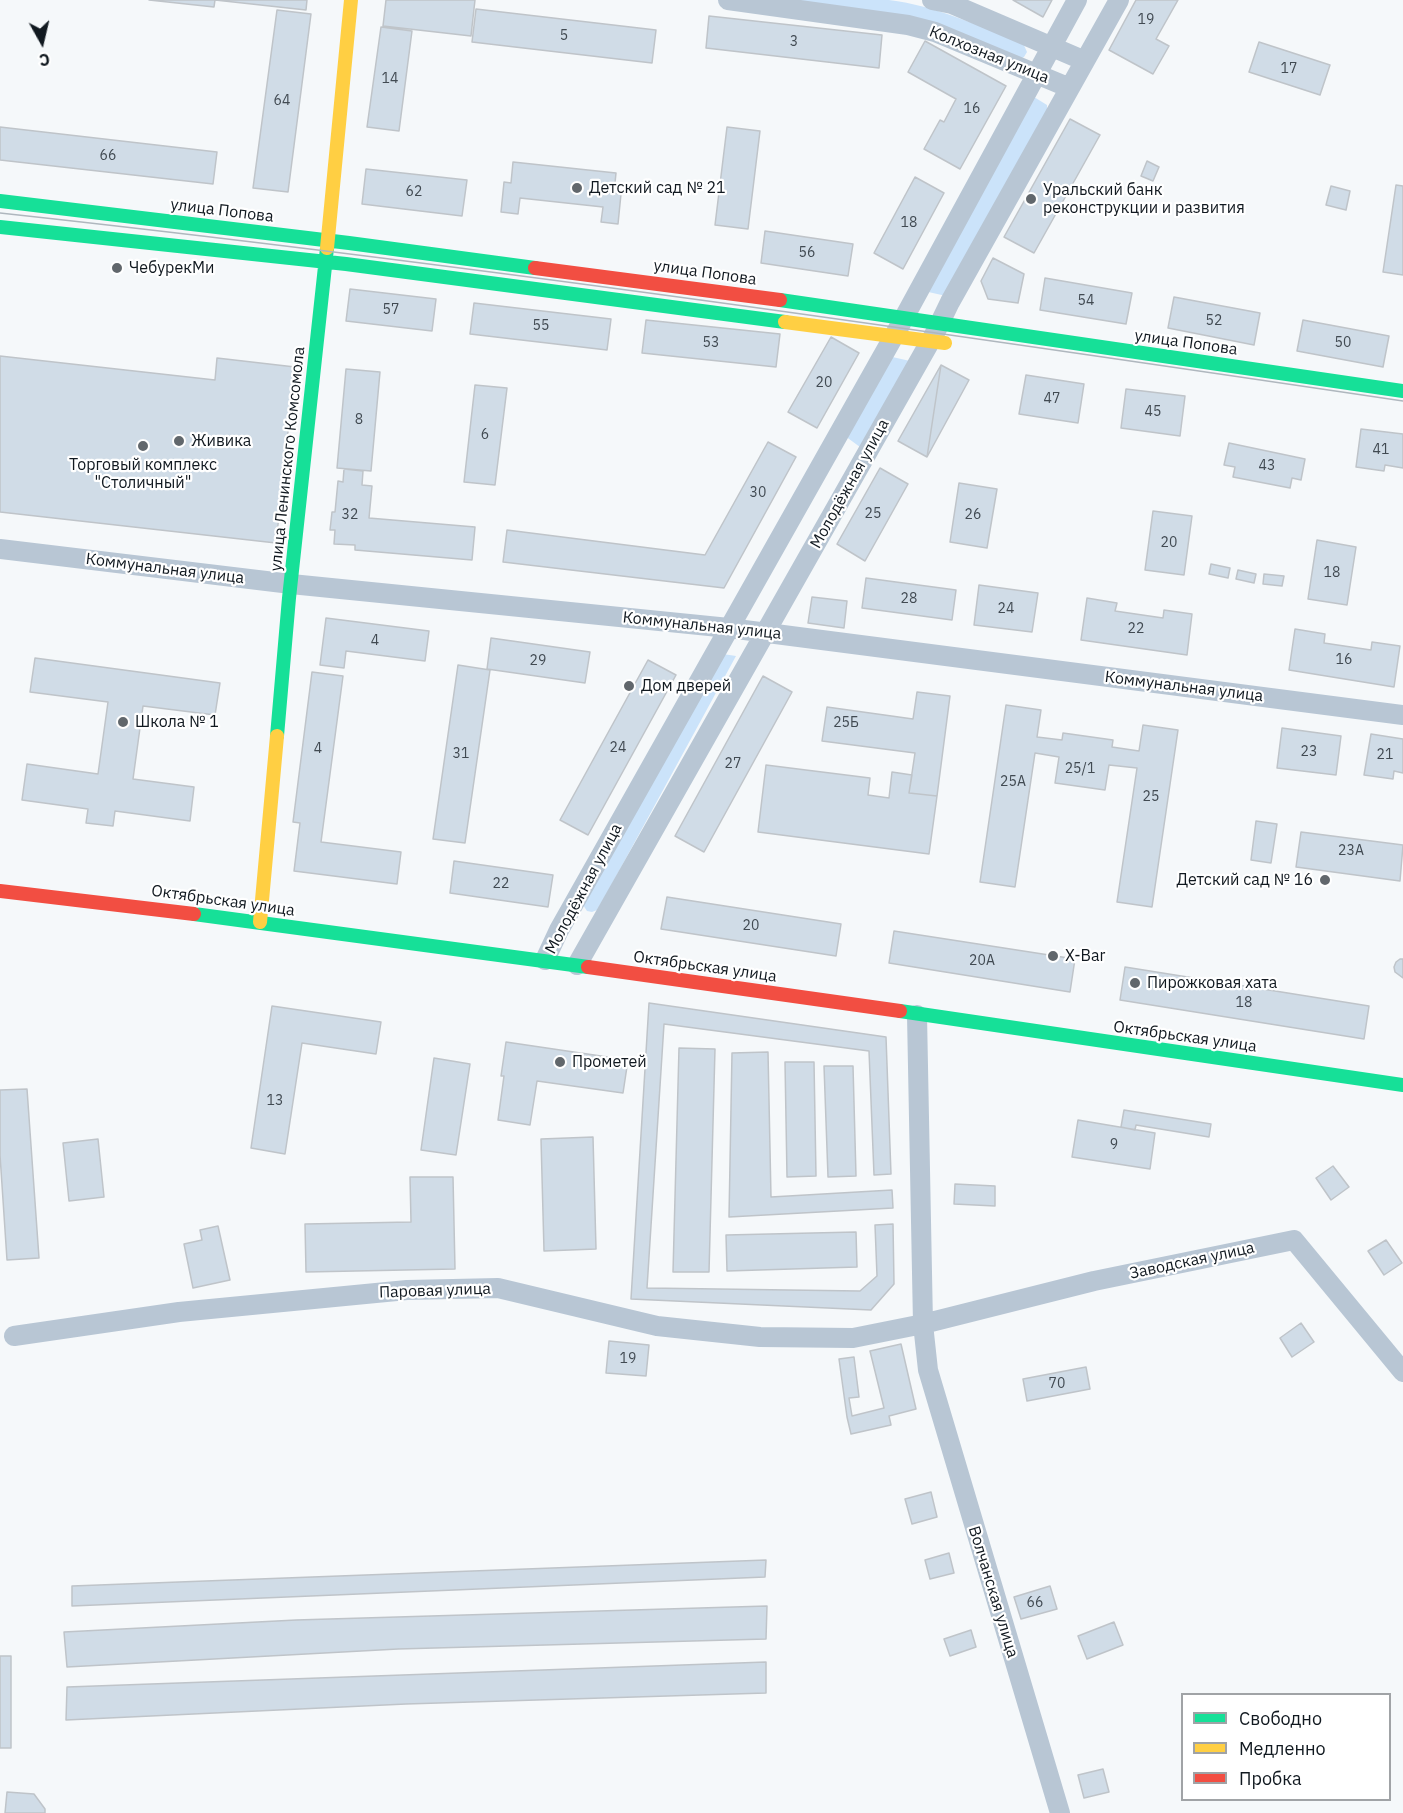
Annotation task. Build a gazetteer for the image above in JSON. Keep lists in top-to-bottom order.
{
  "streets": {
    "street": [
      "Колхозная улица",
      "улица Попова",
      "улица Ленинского Комсомола",
      "Молодёжная улица",
      "Коммунальная улица",
      "Октябрьская улица",
      "Заводская улица",
      "Паровая улица",
      "Волчанская улица"
    ]
  },
  "crossings": [
    ["Колхозная улица", "Молодёжная улица"],
    ["улица Попова", "улица Ленинского Комсомола"],
    ["улица Попова", "Молодёжная улица"],
    ["улица Ленинского Комсомола", "Коммунальная улица"],
    ["улица Ленинского Комсомола", "Октябрьская улица"],
    ["Молодёжная улица", "Коммунальная улица"],
    ["Молодёжная улица", "Октябрьская улица"],
    ["Октябрьская улица", "Волчанская улица"],
    ["Заводская улица", "Паровая улица"],
    ["Заводская улица", "Волчанская улица"],
    ["Паровая улица", "Волчанская улица"]
  ],
  "places": [
    "Детский сад № 21",
    "Уральский банк реконструкции и развития",
    "ЧебурекМи",
    "Живика",
    "Торговый комплекс \"Столичный\"",
    "Дом дверей",
    "Школа № 1",
    "Детский сад № 16",
    "X-Bar",
    "Пирожковая хата",
    "Прометей"
  ],
  "house_numbers": [
    "19",
    "5",
    "3",
    "17",
    "14",
    "64",
    "16",
    "66",
    "62",
    "18",
    "56",
    "54",
    "57",
    "52",
    "55",
    "53",
    "50",
    "20",
    "47",
    "45",
    "8",
    "6",
    "41",
    "43",
    "30",
    "25",
    "32",
    "26",
    "20",
    "18",
    "28",
    "24",
    "22",
    "4",
    "16",
    "29",
    "25Б",
    "24",
    "4",
    "23",
    "31",
    "21",
    "27",
    "25/1",
    "25А",
    "25",
    "23А",
    "22",
    "20",
    "20А",
    "18",
    "13",
    "9",
    "19",
    "70",
    "66"
  ],
  "legend": ["Свободно", "Медленно", "Пробка"],
  "north": "bottom"
}
